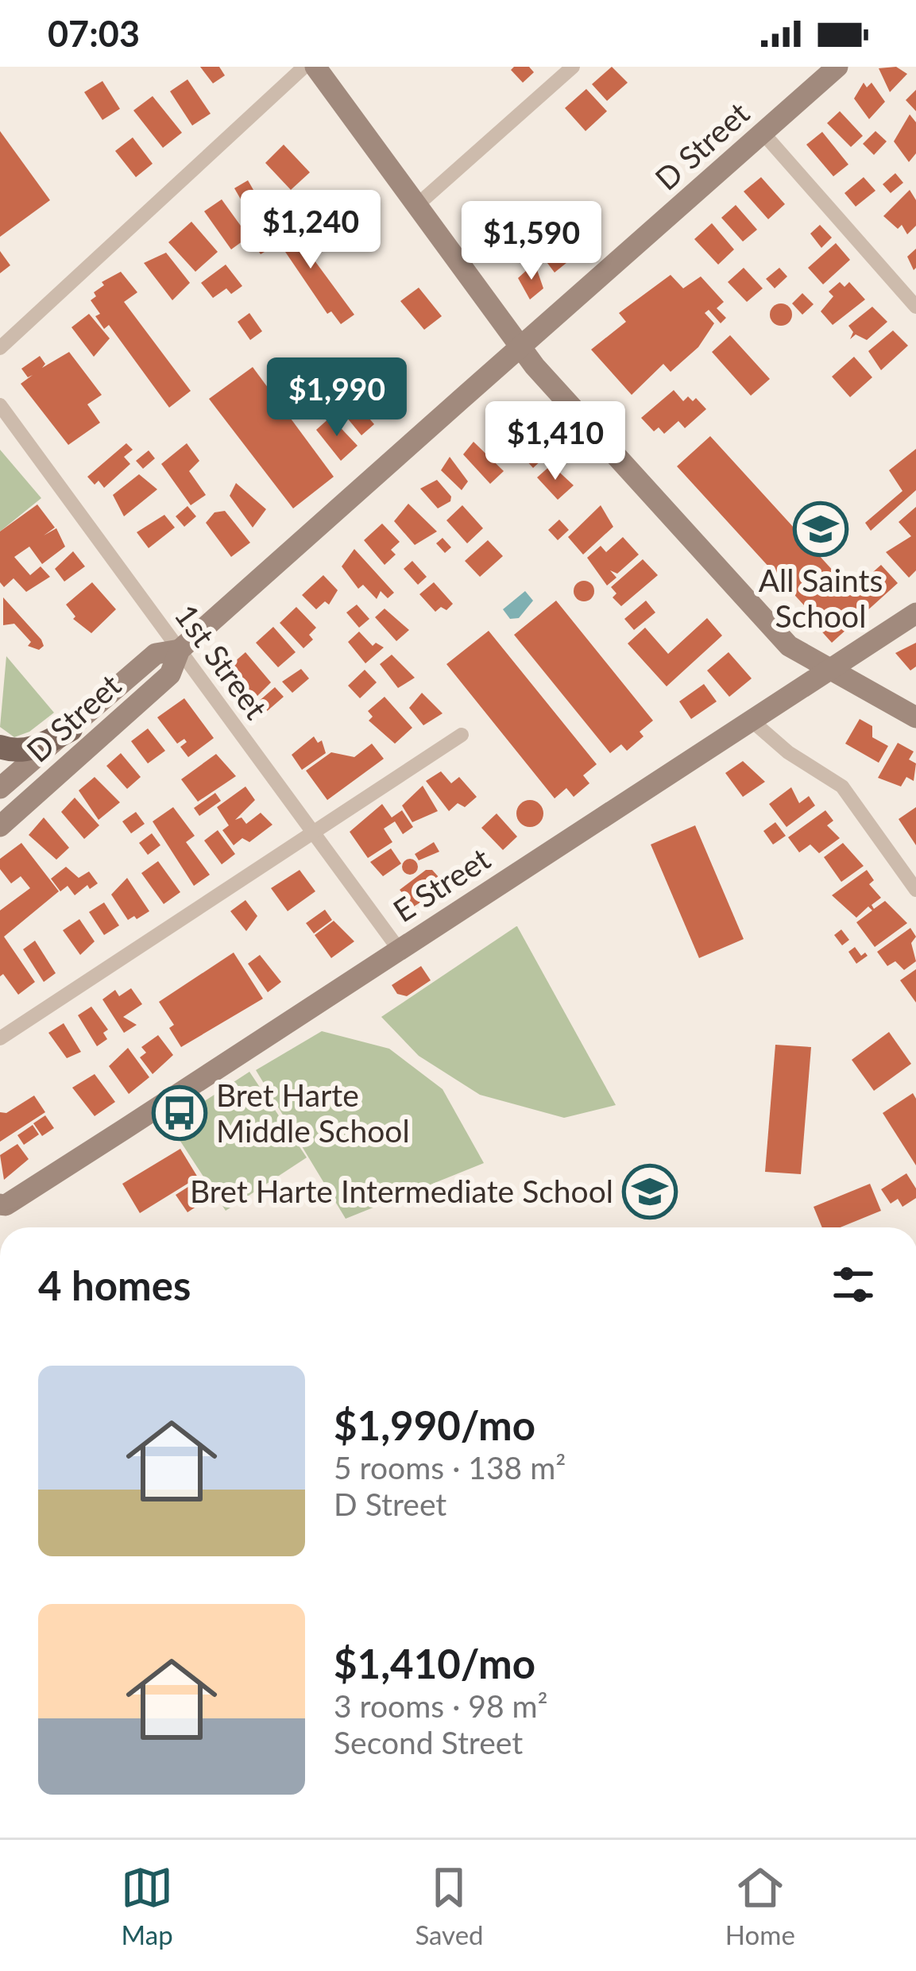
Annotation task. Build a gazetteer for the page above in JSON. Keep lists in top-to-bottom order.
{
  "streets": {
    "street": ["D Street", "1st Street", "E Street"]
  },
  "crossings": [
    ["D Street", "1st Street"],
    ["1st Street", "E Street"]
  ],
  "places": {
    "school or university": ["All Saints School", "Bret Harte Intermediate School"],
    "bus stop": ["Bret Harte Middle School"]
  },
  "page": {
    "status": "07:03",
    "price": [
      "$1,240",
      "$1,590",
      "$1,990",
      "$1,410"
    ],
    "heading": "4 homes",
    "list": [
      {
        "name": "$1,990/mo",
        "note": "5 rooms · 138 m² · D Street"
      },
      {
        "name": "$1,410/mo",
        "note": "3 rooms · 98 m² · Second Street"
      }
    ],
    "tabs": ["Map", "Saved", "Home"]
  }
}
